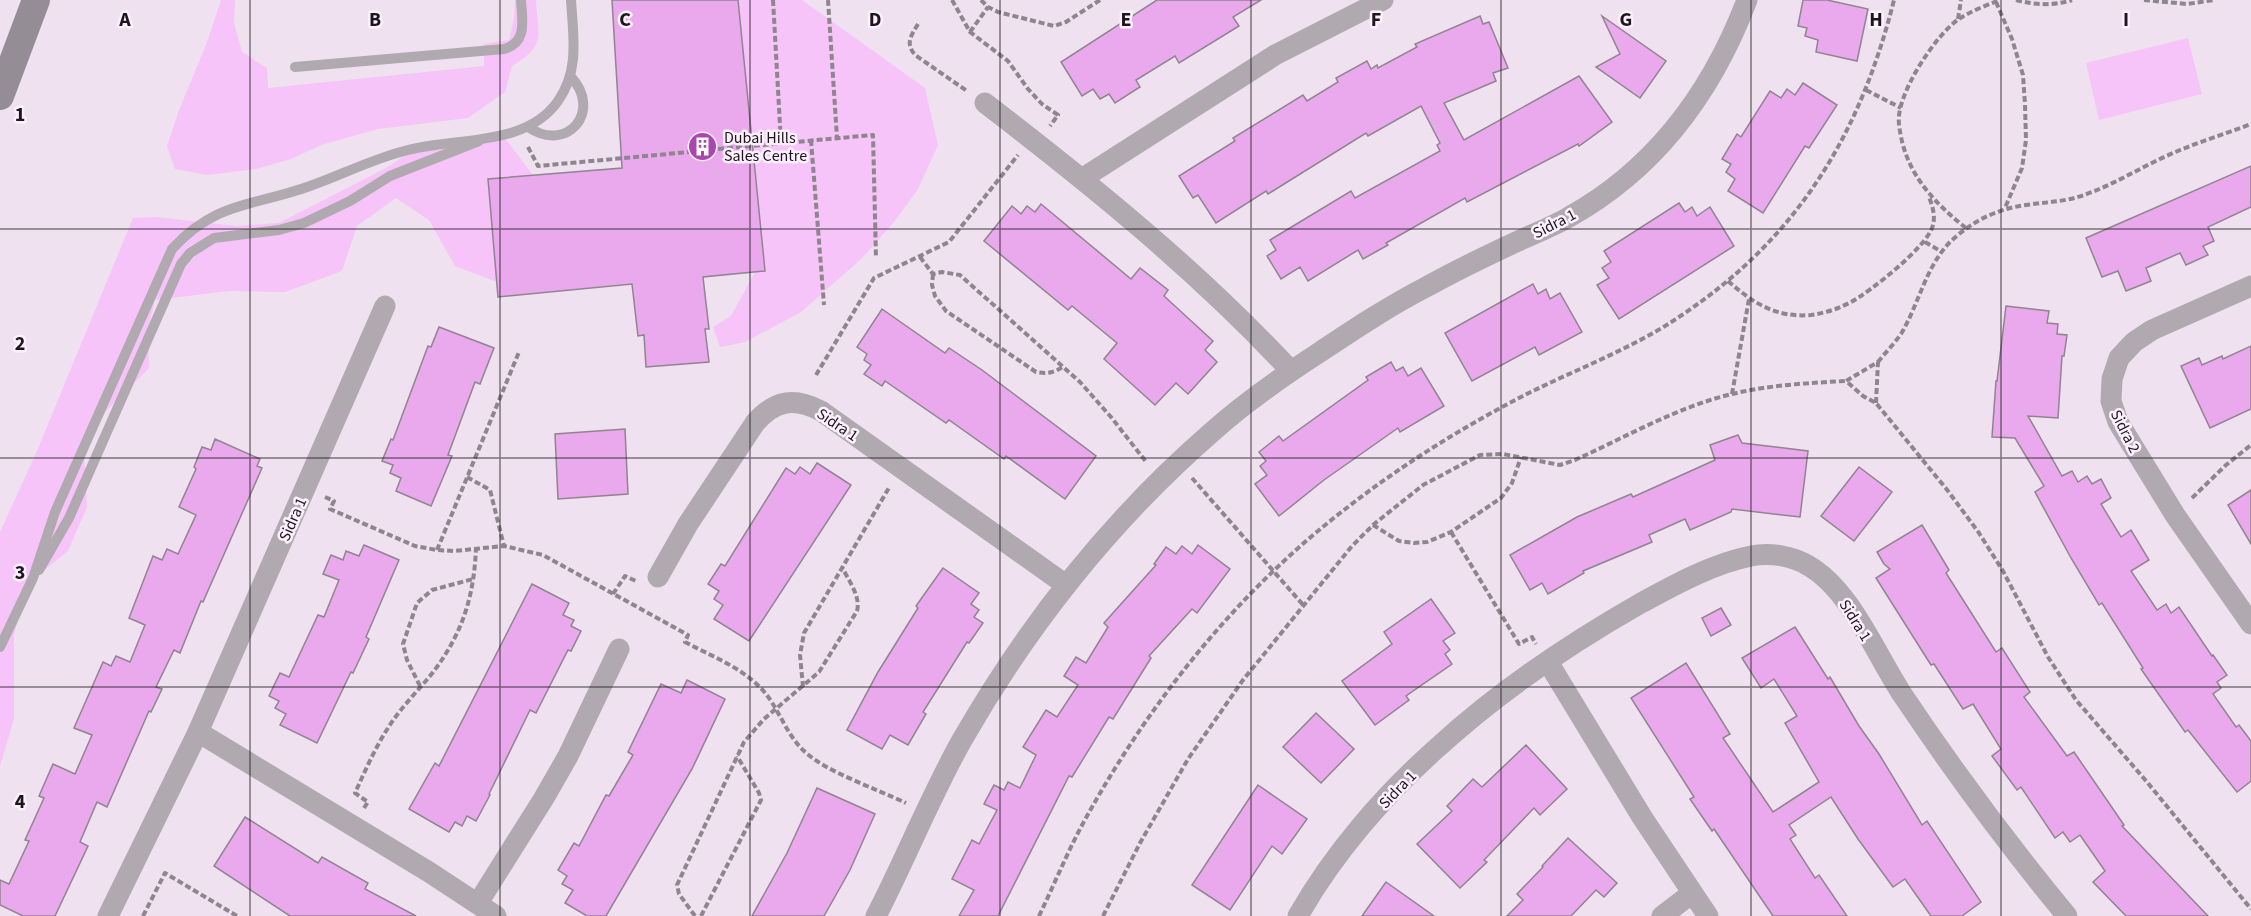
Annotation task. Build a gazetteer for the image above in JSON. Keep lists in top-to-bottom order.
{
  "streets": {
    "street": ["Sidra 1", "Sidra 2"]
  },
  "places": {
    "building": ["Dubai Hills Sales Centre"]
  },
  "grid": {
    "columns": [
      "A",
      "B",
      "C",
      "D",
      "E",
      "F",
      "G",
      "H",
      "I"
    ],
    "rows": [
      "1",
      "2",
      "3",
      "4"
    ]
  }
}
